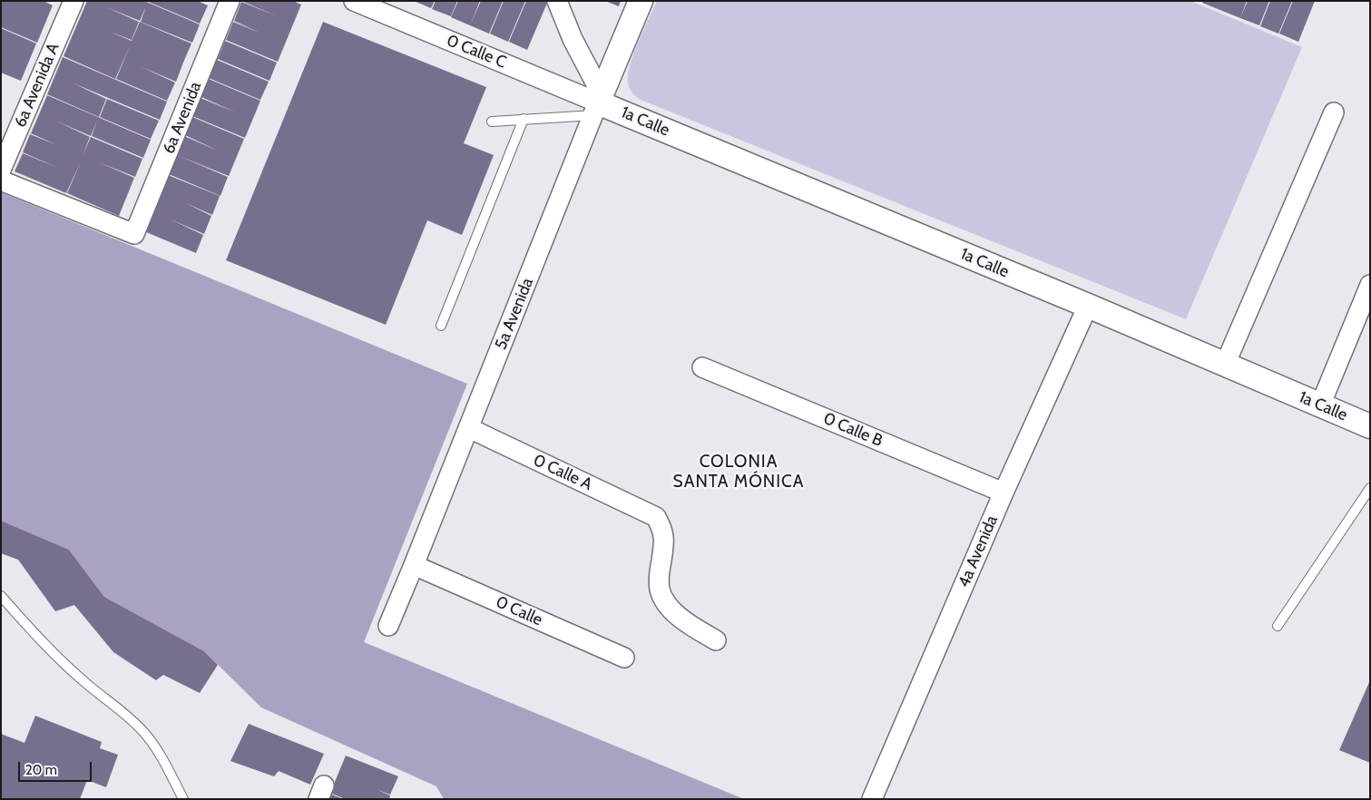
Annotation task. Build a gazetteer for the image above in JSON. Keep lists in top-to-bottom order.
{
  "streets": {
    "street": [
      "0 Calle C",
      "6a Avenida A",
      "6a Avenida",
      "1a Calle",
      "5a Avenida",
      "0 Calle B",
      "0 Calle A",
      "4a Avenida",
      "0 Calle"
    ]
  },
  "crossings": [
    ["0 Calle C", "1a Calle"],
    ["0 Calle C", "5a Avenida"],
    ["1a Calle", "5a Avenida"],
    ["1a Calle", "4a Avenida"],
    ["5a Avenida", "0 Calle A"],
    ["5a Avenida", "0 Calle"],
    ["0 Calle B", "4a Avenida"]
  ],
  "districts": ["COLONIA SANTA MÓNICA"],
  "scale_bar": "20 m"
}
